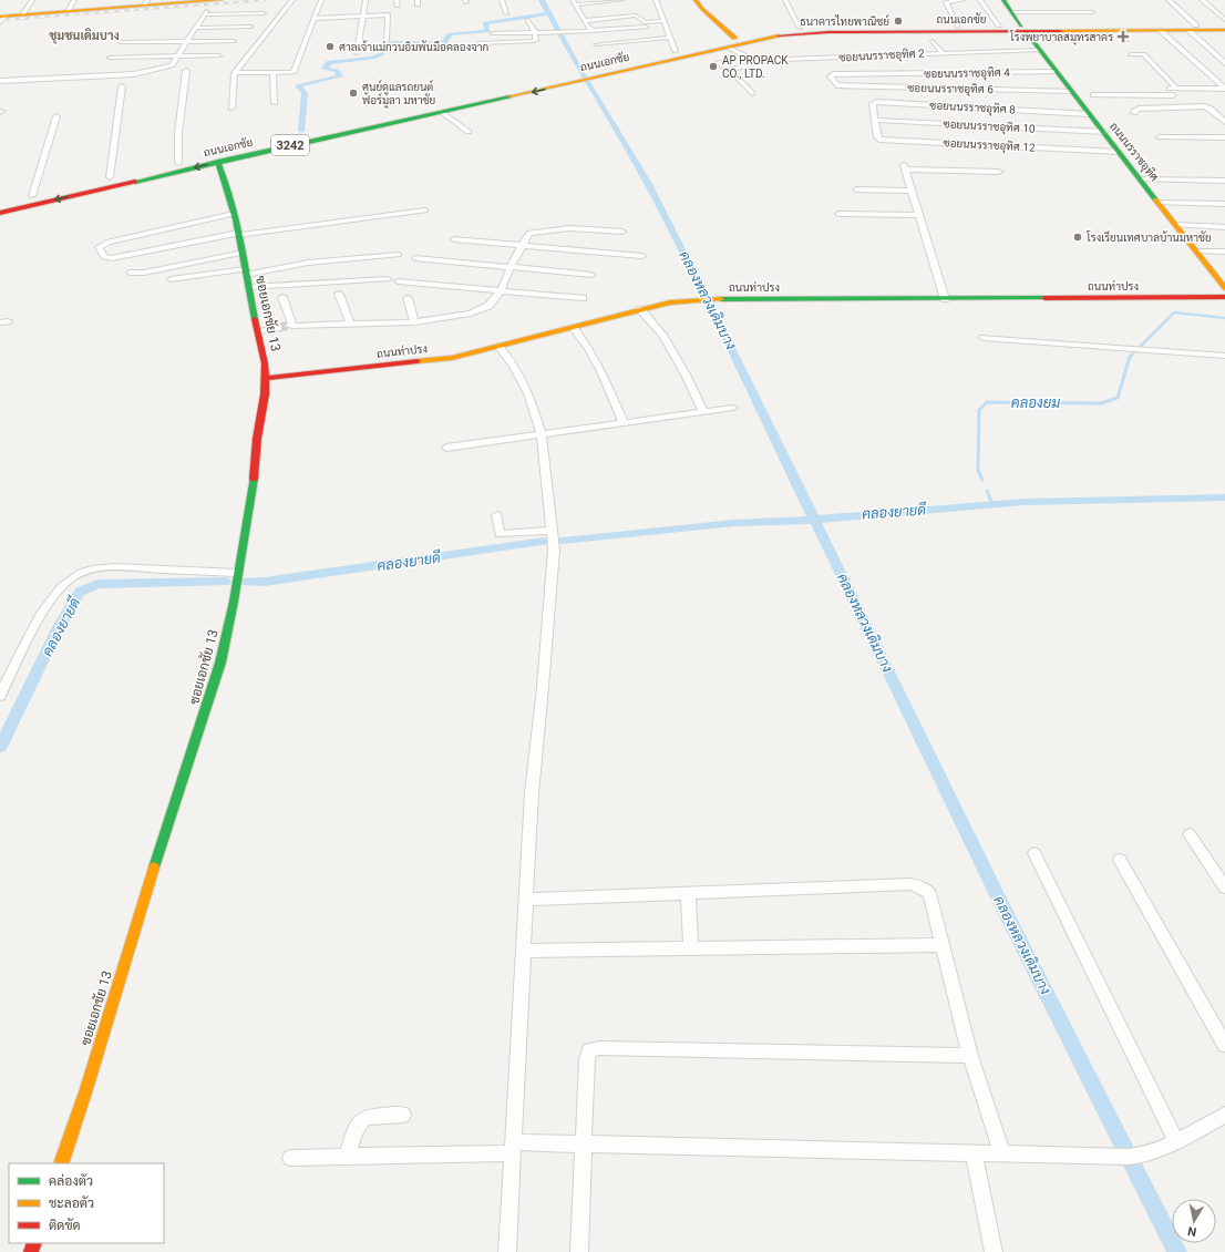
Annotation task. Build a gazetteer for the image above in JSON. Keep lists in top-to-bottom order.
{
  "streets": {
    "main road": [
      "ถนนเอกชัย",
      "3242",
      "ถนนนรราชอุทิศ",
      "ถนนท่าปรง",
      "ซอยเอกชัย 13"
    ],
    "street": [
      "ซอยนนรราชอุทิศ 2",
      "ซอยนนรราชอุทิศ 4",
      "ซอยนนรราชอุทิศ 6",
      "ซอยนนรราชอุทิศ 8",
      "ซอยนนรราชอุทิศ 10",
      "ซอยนนรราชอุทิศ 12"
    ]
  },
  "crossings": [
    ["ถนนเอกชัย", "ถนนนรราชอุทิศ"],
    ["ถนนเอกชัย", "ซอยเอกชัย 13"],
    ["ซอยนนรราชอุทิศ 2", "ถนนนรราชอุทิศ"],
    ["ซอยนนรราชอุทิศ 4", "ซอยนนรราชอุทิศ 6"],
    ["ซอยนนรราชอุทิศ 4", "ถนนนรราชอุทิศ"],
    ["ซอยนนรราชอุทิศ 6", "ถนนนรราชอุทิศ"],
    ["ซอยนนรราชอุทิศ 8", "ซอยนนรราชอุทิศ 10"],
    ["ซอยนนรราชอุทิศ 8", "ซอยนนรราชอุทิศ 12"],
    ["ซอยนนรราชอุทิศ 8", "ถนนนรราชอุทิศ"],
    ["ซอยนนรราชอุทิศ 10", "ซอยนนรราชอุทิศ 12"],
    ["ซอยนนรราชอุทิศ 10", "ถนนนรราชอุทิศ"],
    ["ซอยนนรราชอุทิศ 12", "ถนนนรราชอุทิศ"],
    ["ถนนท่าปรง", "ซอยเอกชัย 13"]
  ],
  "districts": ["ชุมชนเดิมบาง"],
  "water": ["คลองหลวงเดิมบาง", "คลองยม", "คลองยายดี"],
  "places": {
    "other": [
      "ธนาคารไทยพาณิชย์",
      "ศาลเจ้าแม่กวนอิมพันมือคลองจาก",
      "AP PROPACK CO., LTD.",
      "ศูนย์ดูแลรถยนต์ ฟอร์มูลา มหาชัย",
      "โรงเรียนเทศบาลบ้านมหาชัย"
    ],
    "health": ["โรงพยาบาลสมุทรสาคร"]
  },
  "legend": ["คล่องตัว", "ชะลอตัว", "ติดขัด"],
  "north": "bottom"
}
